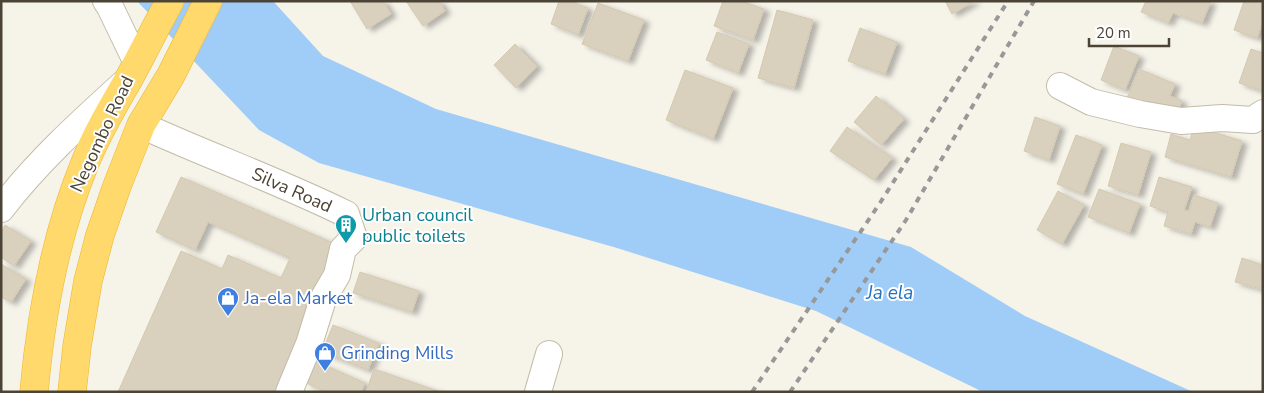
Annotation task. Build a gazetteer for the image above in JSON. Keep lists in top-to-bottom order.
{
  "streets": {
    "highway": ["Negombo Road"],
    "street": ["Silva Road"]
  },
  "crossings": [
    ["Negombo Road", "Silva Road"]
  ],
  "water": ["Ja ela"],
  "places": {
    "building": ["Urban council public toilets"],
    "shop": ["Ja-ela Market", "Grinding Mills"]
  },
  "scale_bar": "20 m"
}
